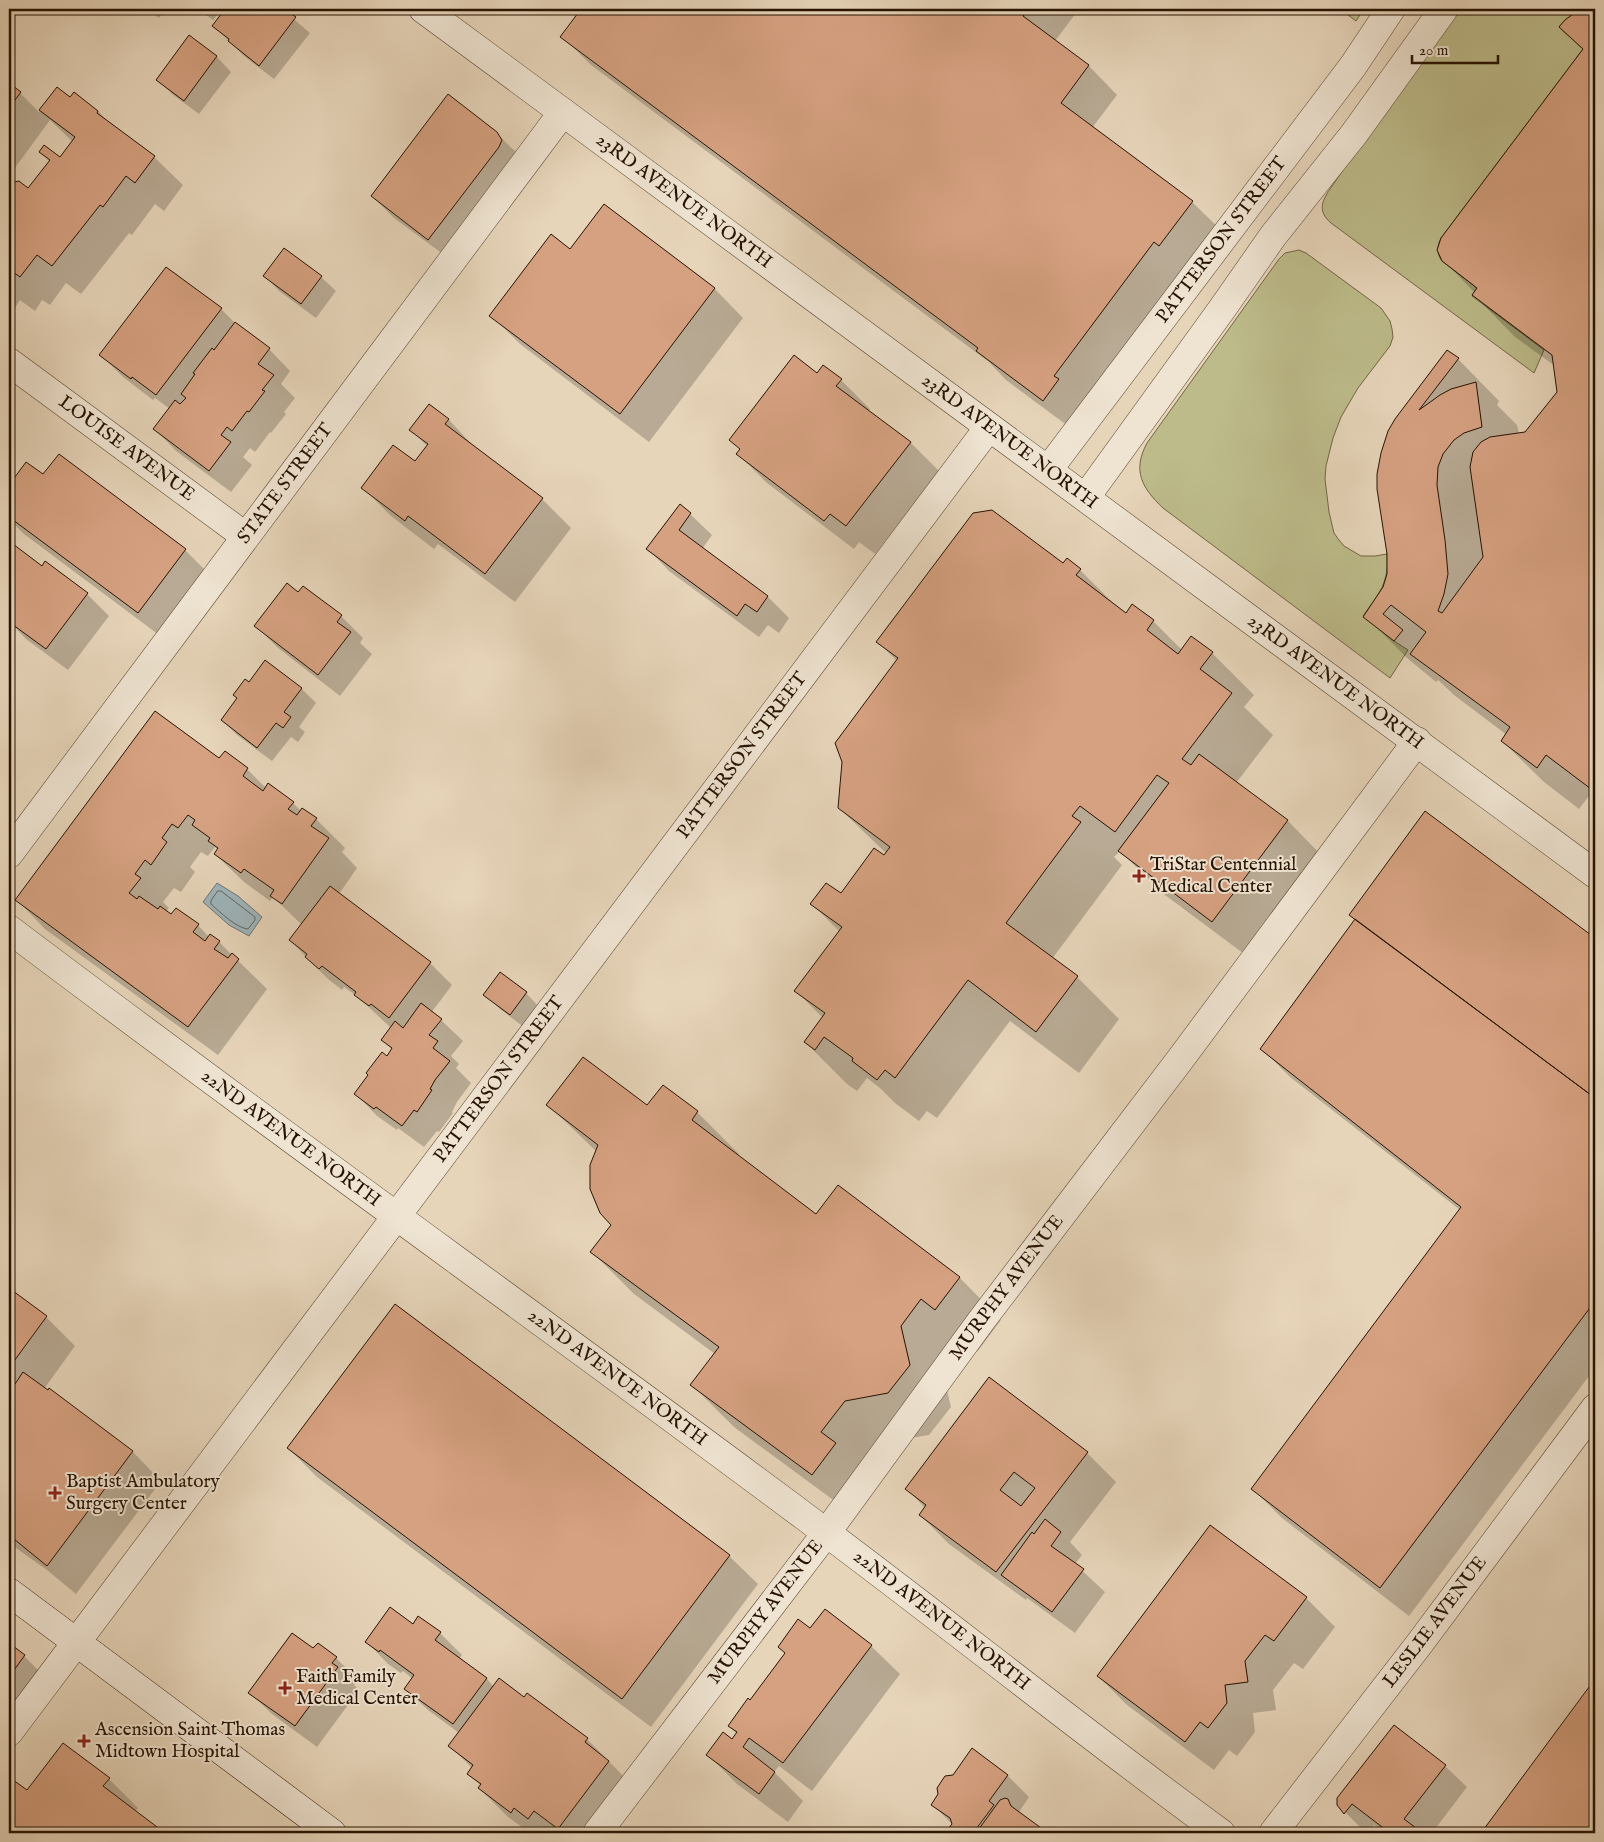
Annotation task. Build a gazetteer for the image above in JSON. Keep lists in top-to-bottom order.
{
  "streets": {
    "street": [
      "23RD AVENUE NORTH",
      "PATTERSON STREET",
      "LOUISE AVENUE",
      "STATE STREET",
      "22ND AVENUE NORTH",
      "MURPHY AVENUE",
      "LESLIE AVENUE"
    ]
  },
  "crossings": [
    ["23RD AVENUE NORTH", "PATTERSON STREET"],
    ["23RD AVENUE NORTH", "STATE STREET"],
    ["23RD AVENUE NORTH", "MURPHY AVENUE"],
    ["PATTERSON STREET", "22ND AVENUE NORTH"],
    ["LOUISE AVENUE", "STATE STREET"],
    ["22ND AVENUE NORTH", "MURPHY AVENUE"]
  ],
  "places": {
    "health": [
      "TriStar Centennial Medical Center",
      "Baptist Ambulatory Surgery Center",
      "Faith Family Medical Center",
      "Ascension Saint Thomas Midtown Hospital"
    ]
  },
  "scale_bar": "20 m"
}
